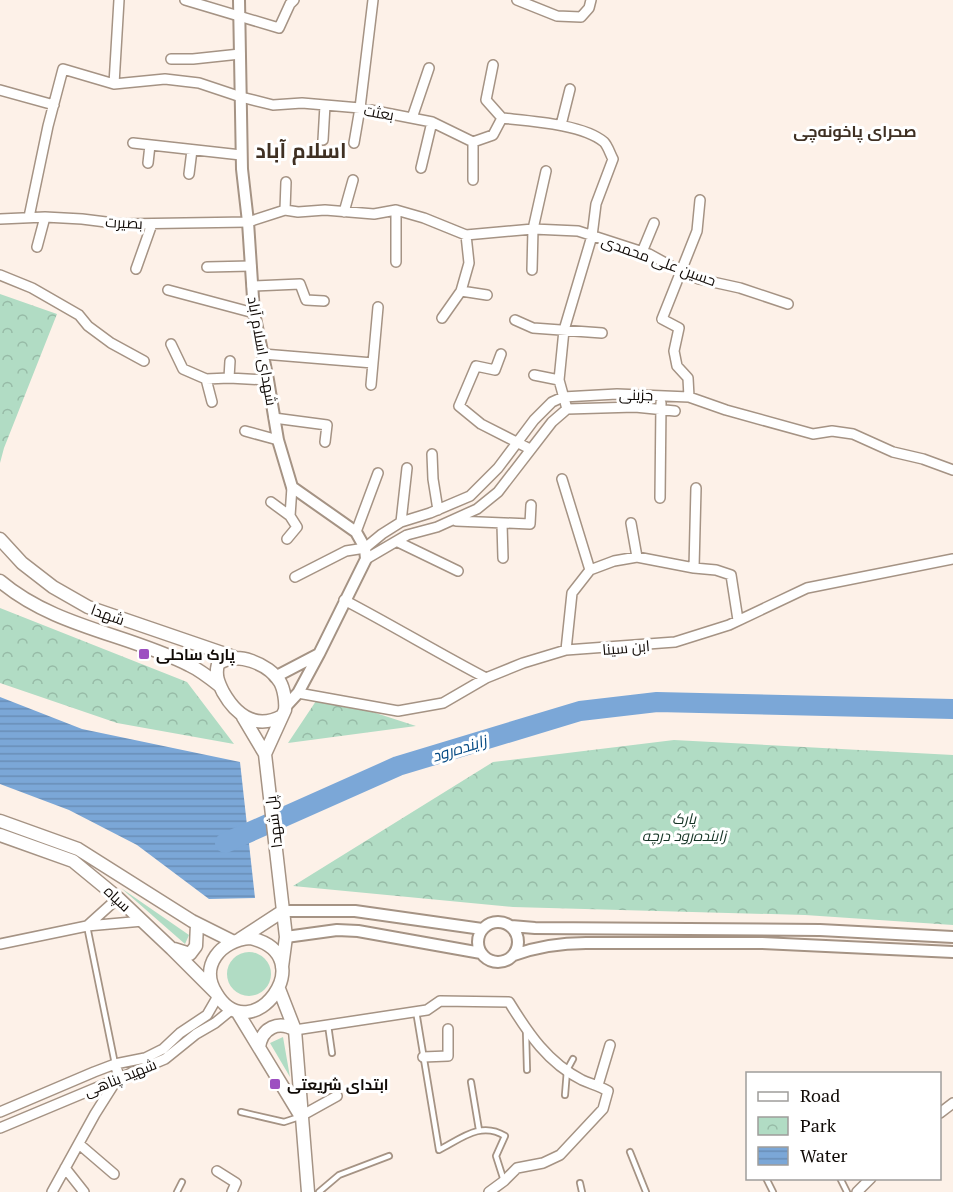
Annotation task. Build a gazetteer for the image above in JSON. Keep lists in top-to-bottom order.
{
  "streets": {
    "main road": ["شهدا", "پل شهدا", "سپاه"],
    "street": [
      "بعثت",
      "بصیرت",
      "حسین علی محمدی",
      "شهدای اسلام آباد",
      "جزینی",
      "ابن سینا",
      "شهید پناهی"
    ]
  },
  "crossings": [
    ["بعثت", "شهدای اسلام آباد"],
    ["بصیرت", "حسین علی محمدی"],
    ["بصیرت", "شهدای اسلام آباد"],
    ["حسین علی محمدی", "شهدای اسلام آباد"],
    ["پل شهدا", "سپاه"],
    ["پل شهدا", "شهید پناهی"],
    ["سپاه", "شهید پناهی"]
  ],
  "districts": ["صحرای پاخونه‌چی", "اسلام آباد"],
  "water": ["زاینده‌رود"],
  "parks": ["پارک زاینده‌رود درچه"],
  "places": {
    "transit": ["پارک ساحلی", "ابتدای شریعتی"]
  },
  "legend": ["Road", "Park", "Water"]
}
